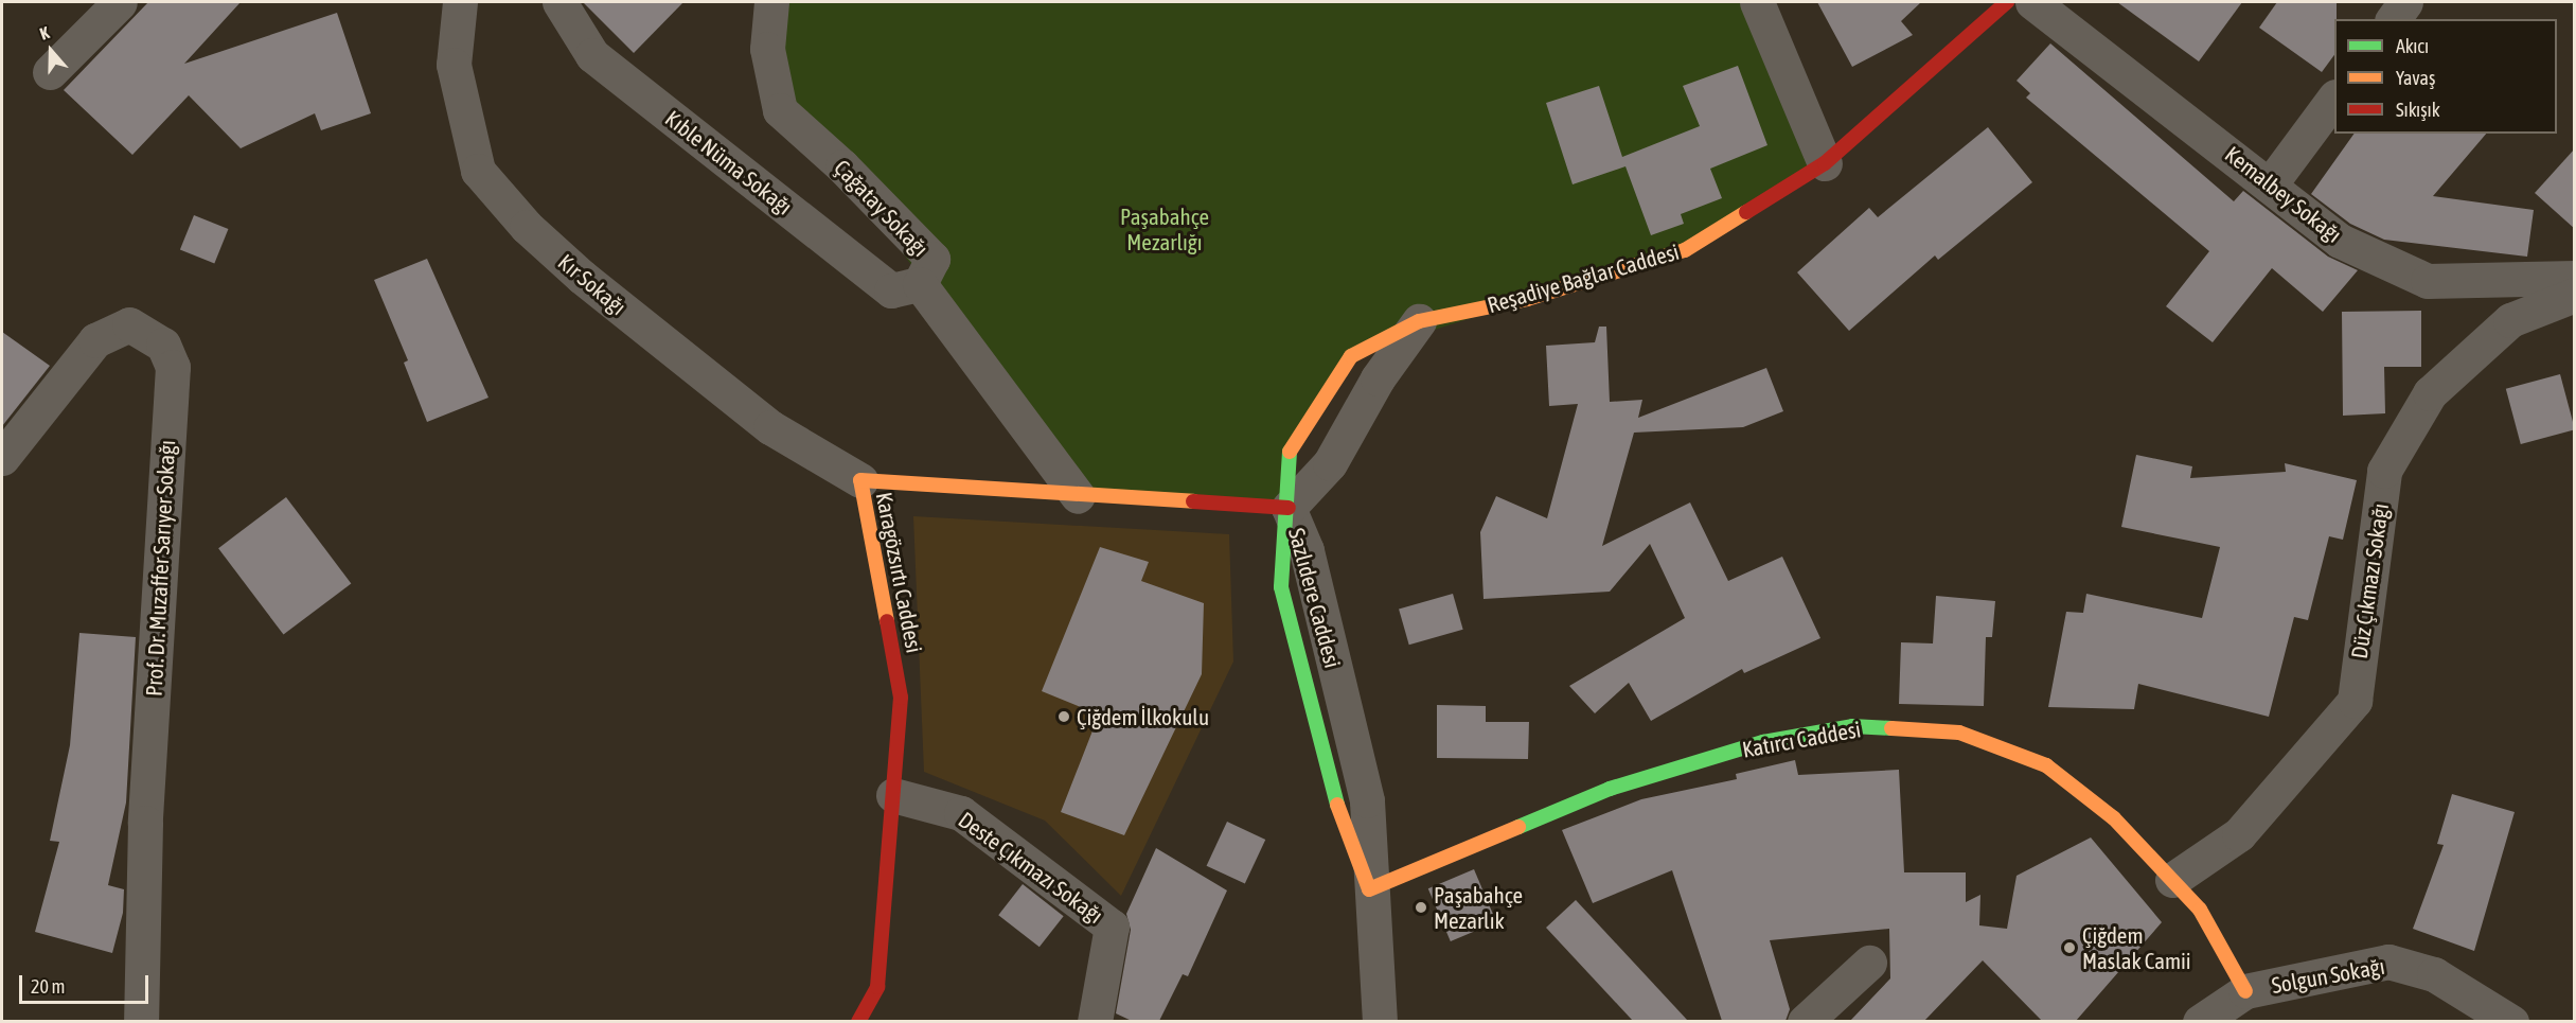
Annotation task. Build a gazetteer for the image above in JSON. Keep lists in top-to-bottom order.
{
  "streets": {
    "street": [
      "Kıble Nüma Sokağı",
      "Kemalbey Sokağı",
      "Çağatay Sokağı",
      "Reşadiye Bağlar Caddesi",
      "Kır Sokağı",
      "Prof. Dr. Muzaffer Sarıyer Sokağı",
      "Karagözsırtı Caddesi",
      "Düz Çıkmazı Sokağı",
      "Sazlıdere Caddesi",
      "Katırcı Caddesi",
      "Deste Çıkmazı Sokağı",
      "Solgun Sokağı"
    ]
  },
  "crossings": [
    ["Kıble Nüma Sokağı", "Çağatay Sokağı"],
    ["Çağatay Sokağı", "Karagözsırtı Caddesi"],
    ["Reşadiye Bağlar Caddesi", "Karagözsırtı Caddesi"],
    ["Reşadiye Bağlar Caddesi", "Sazlıdere Caddesi"],
    ["Kır Sokağı", "Karagözsırtı Caddesi"],
    ["Karagözsırtı Caddesi", "Sazlıdere Caddesi"],
    ["Karagözsırtı Caddesi", "Deste Çıkmazı Sokağı"],
    ["Düz Çıkmazı Sokağı", "Katırcı Caddesi"],
    ["Sazlıdere Caddesi", "Katırcı Caddesi"],
    ["Katırcı Caddesi", "Solgun Sokağı"]
  ],
  "parks": ["Paşabahçe Mezarlığı"],
  "places": ["Çiğdem İlkokulu", "Paşabahçe Mezarlık", "Çiğdem Maslak Camii"],
  "legend": ["Akıcı", "Yavaş", "Sıkışık"],
  "scale_bar": "20 m",
  "north": "top"
}
